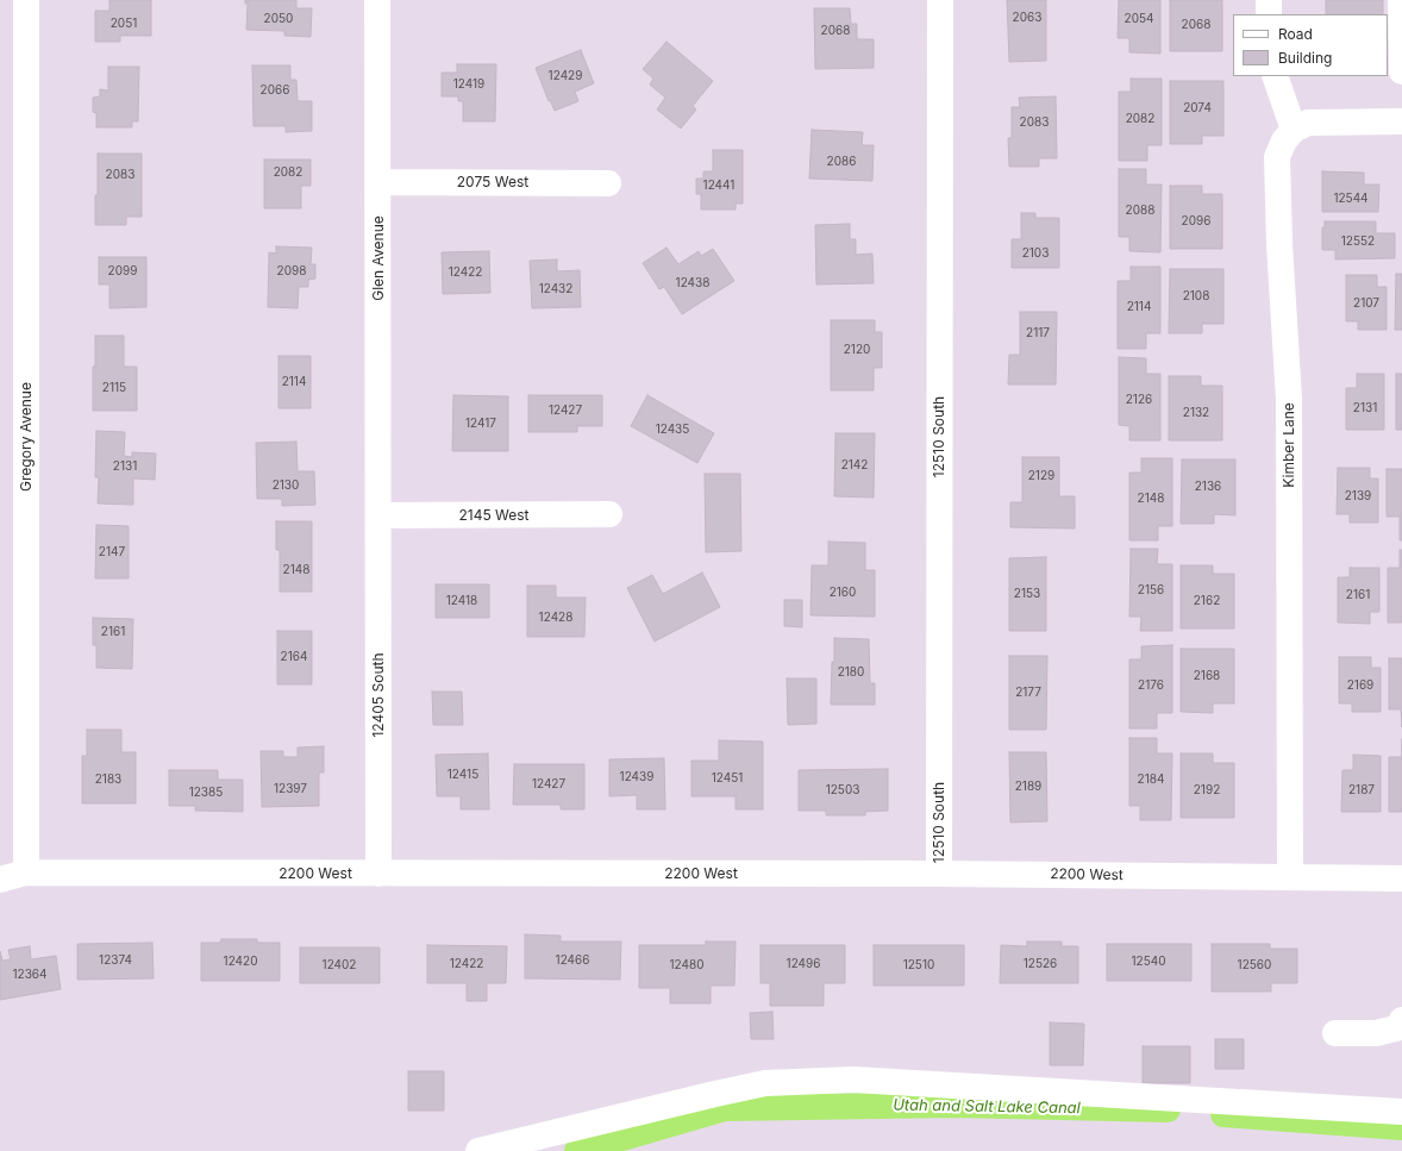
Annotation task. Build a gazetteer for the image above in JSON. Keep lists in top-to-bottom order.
{
  "streets": {
    "street": [
      "2075 West",
      "Glen Avenue",
      "Gregory Avenue",
      "12510 South",
      "Kimber Lane",
      "2145 West",
      "12405 South",
      "2200 West"
    ]
  },
  "crossings": [
    ["2075 West", "Glen Avenue"],
    ["Glen Avenue", "2145 West"],
    ["Glen Avenue", "12405 South"],
    ["Gregory Avenue", "2200 West"],
    ["12510 South", "2200 West"],
    ["Kimber Lane", "2200 West"],
    ["2145 West", "12405 South"],
    ["12405 South", "2200 West"]
  ],
  "water": ["Utah and Salt Lake Canal"],
  "house_numbers": [
    "2063",
    "2050",
    "2054",
    "2051",
    "2068",
    "2068",
    "12429",
    "12419",
    "2066",
    "2074",
    "2082",
    "2083",
    "2086",
    "2082",
    "2083",
    "12441",
    "12544",
    "2088",
    "2096",
    "12552",
    "2103",
    "2099",
    "2098",
    "12422",
    "12438",
    "12432",
    "2108",
    "2107",
    "2114",
    "2117",
    "2120",
    "2114",
    "2115",
    "2126",
    "2131",
    "12427",
    "2132",
    "12417",
    "12435",
    "2142",
    "2131",
    "2129",
    "2130",
    "2136",
    "2139",
    "2148",
    "2147",
    "2148",
    "2156",
    "2160",
    "2153",
    "2161",
    "12418",
    "2162",
    "12428",
    "2161",
    "2164",
    "2180",
    "2168",
    "2176",
    "2169",
    "2177",
    "12415",
    "12439",
    "12451",
    "2183",
    "2184",
    "12427",
    "2189",
    "12397",
    "12503",
    "2192",
    "2187",
    "12385",
    "12374",
    "12466",
    "12420",
    "12540",
    "12422",
    "12496",
    "12526",
    "12402",
    "12480",
    "12510",
    "12560",
    "12364"
  ],
  "legend": ["Road", "Building"]
}
